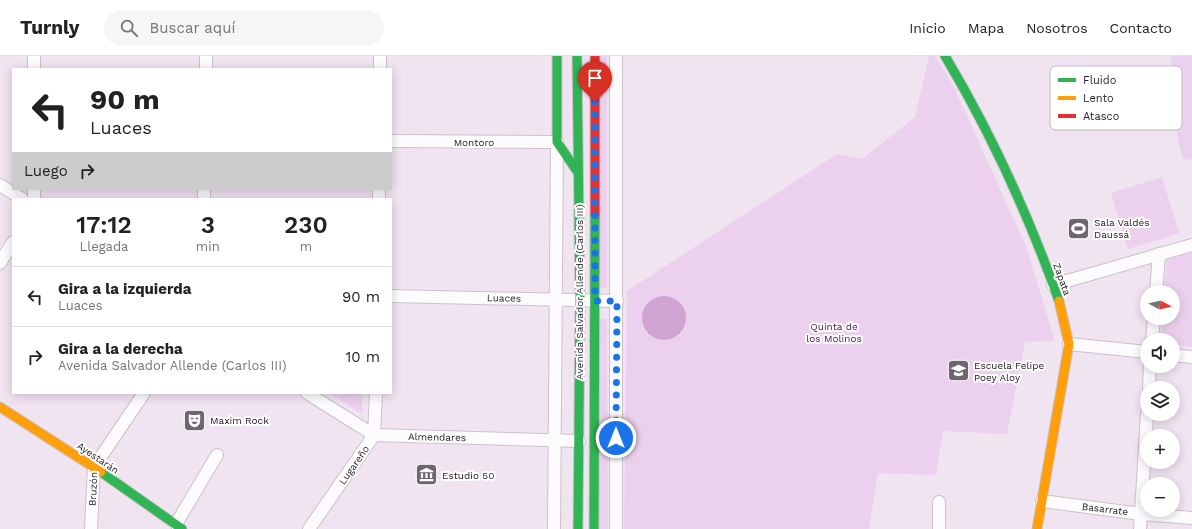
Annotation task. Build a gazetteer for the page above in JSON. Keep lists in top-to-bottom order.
{
  "streets": {
    "main road": ["Zapata", "Avenida Salvador Allende (Carlos III)", "Ayestarán"],
    "street": [
      "Montoro",
      "Luaces",
      "Almendares",
      "Lugareño",
      "Bruzón",
      "Basarrate"
    ]
  },
  "crossings": [
    ["Zapata", "Basarrate"],
    ["Avenida Salvador Allende (Carlos III)", "Luaces"],
    ["Avenida Salvador Allende (Carlos III)", "Almendares"],
    ["Almendares", "Lugareño"],
    ["Ayestarán", "Bruzón"]
  ],
  "parks": ["Quinta de los Molinos"],
  "places": {
    "sports": ["Sala Valdés Daussá"],
    "school or university": ["Escuela Felipe Poey Aloy"],
    "theatre": ["Maxim Rock"],
    "museum": ["Estudio 50"]
  },
  "legend": ["Fluido", "Lento", "Atasco"],
  "north": "right",
  "page": {
    "header": "Turnly",
    "search": "Buscar aquí",
    "nav": [
      "Inicio",
      "Mapa",
      "Nosotros",
      "Contacto"
    ],
    "turn": ["90 m", "Luaces"],
    "then": "Luego",
    "eta": [
      "17:12",
      "Llegada",
      "3",
      "min",
      "230",
      "m"
    ],
    "list": [
      {
        "name": "Gira a la izquierda",
        "note": "Luaces",
        "value": "90 m"
      },
      {
        "name": "Gira a la derecha",
        "note": "Avenida Salvador Allende (Carlos III)",
        "value": "10 m"
      }
    ],
    "map_buttons": ["+", "−"]
  }
}
